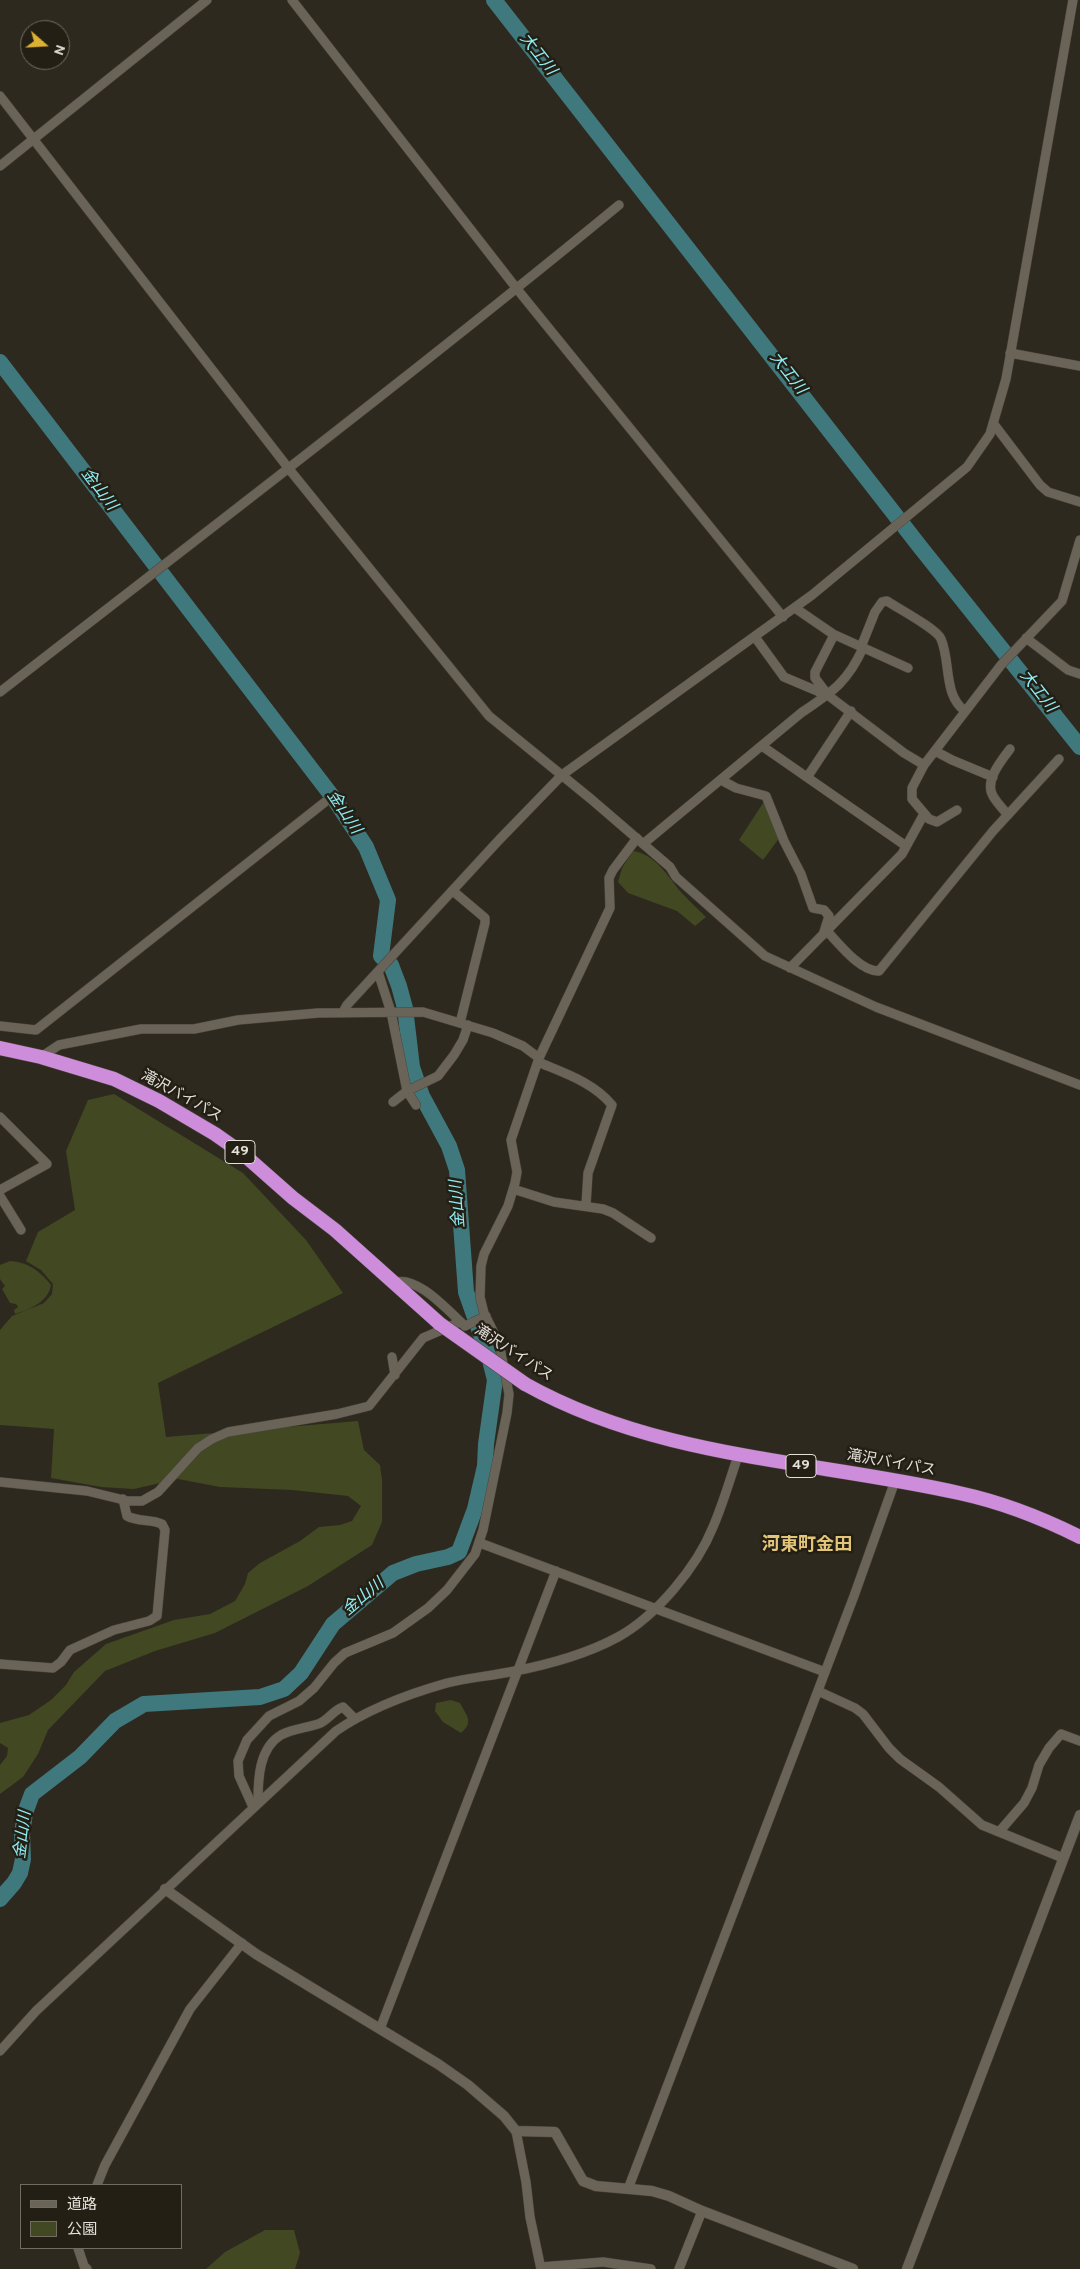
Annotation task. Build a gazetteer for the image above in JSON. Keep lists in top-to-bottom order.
{
  "streets": {
    "highway": ["滝沢バイパス", "49"]
  },
  "districts": ["河東町金田"],
  "water": ["大工川", "金山川"],
  "legend": ["道路", "公園"],
  "north": "right"
}
